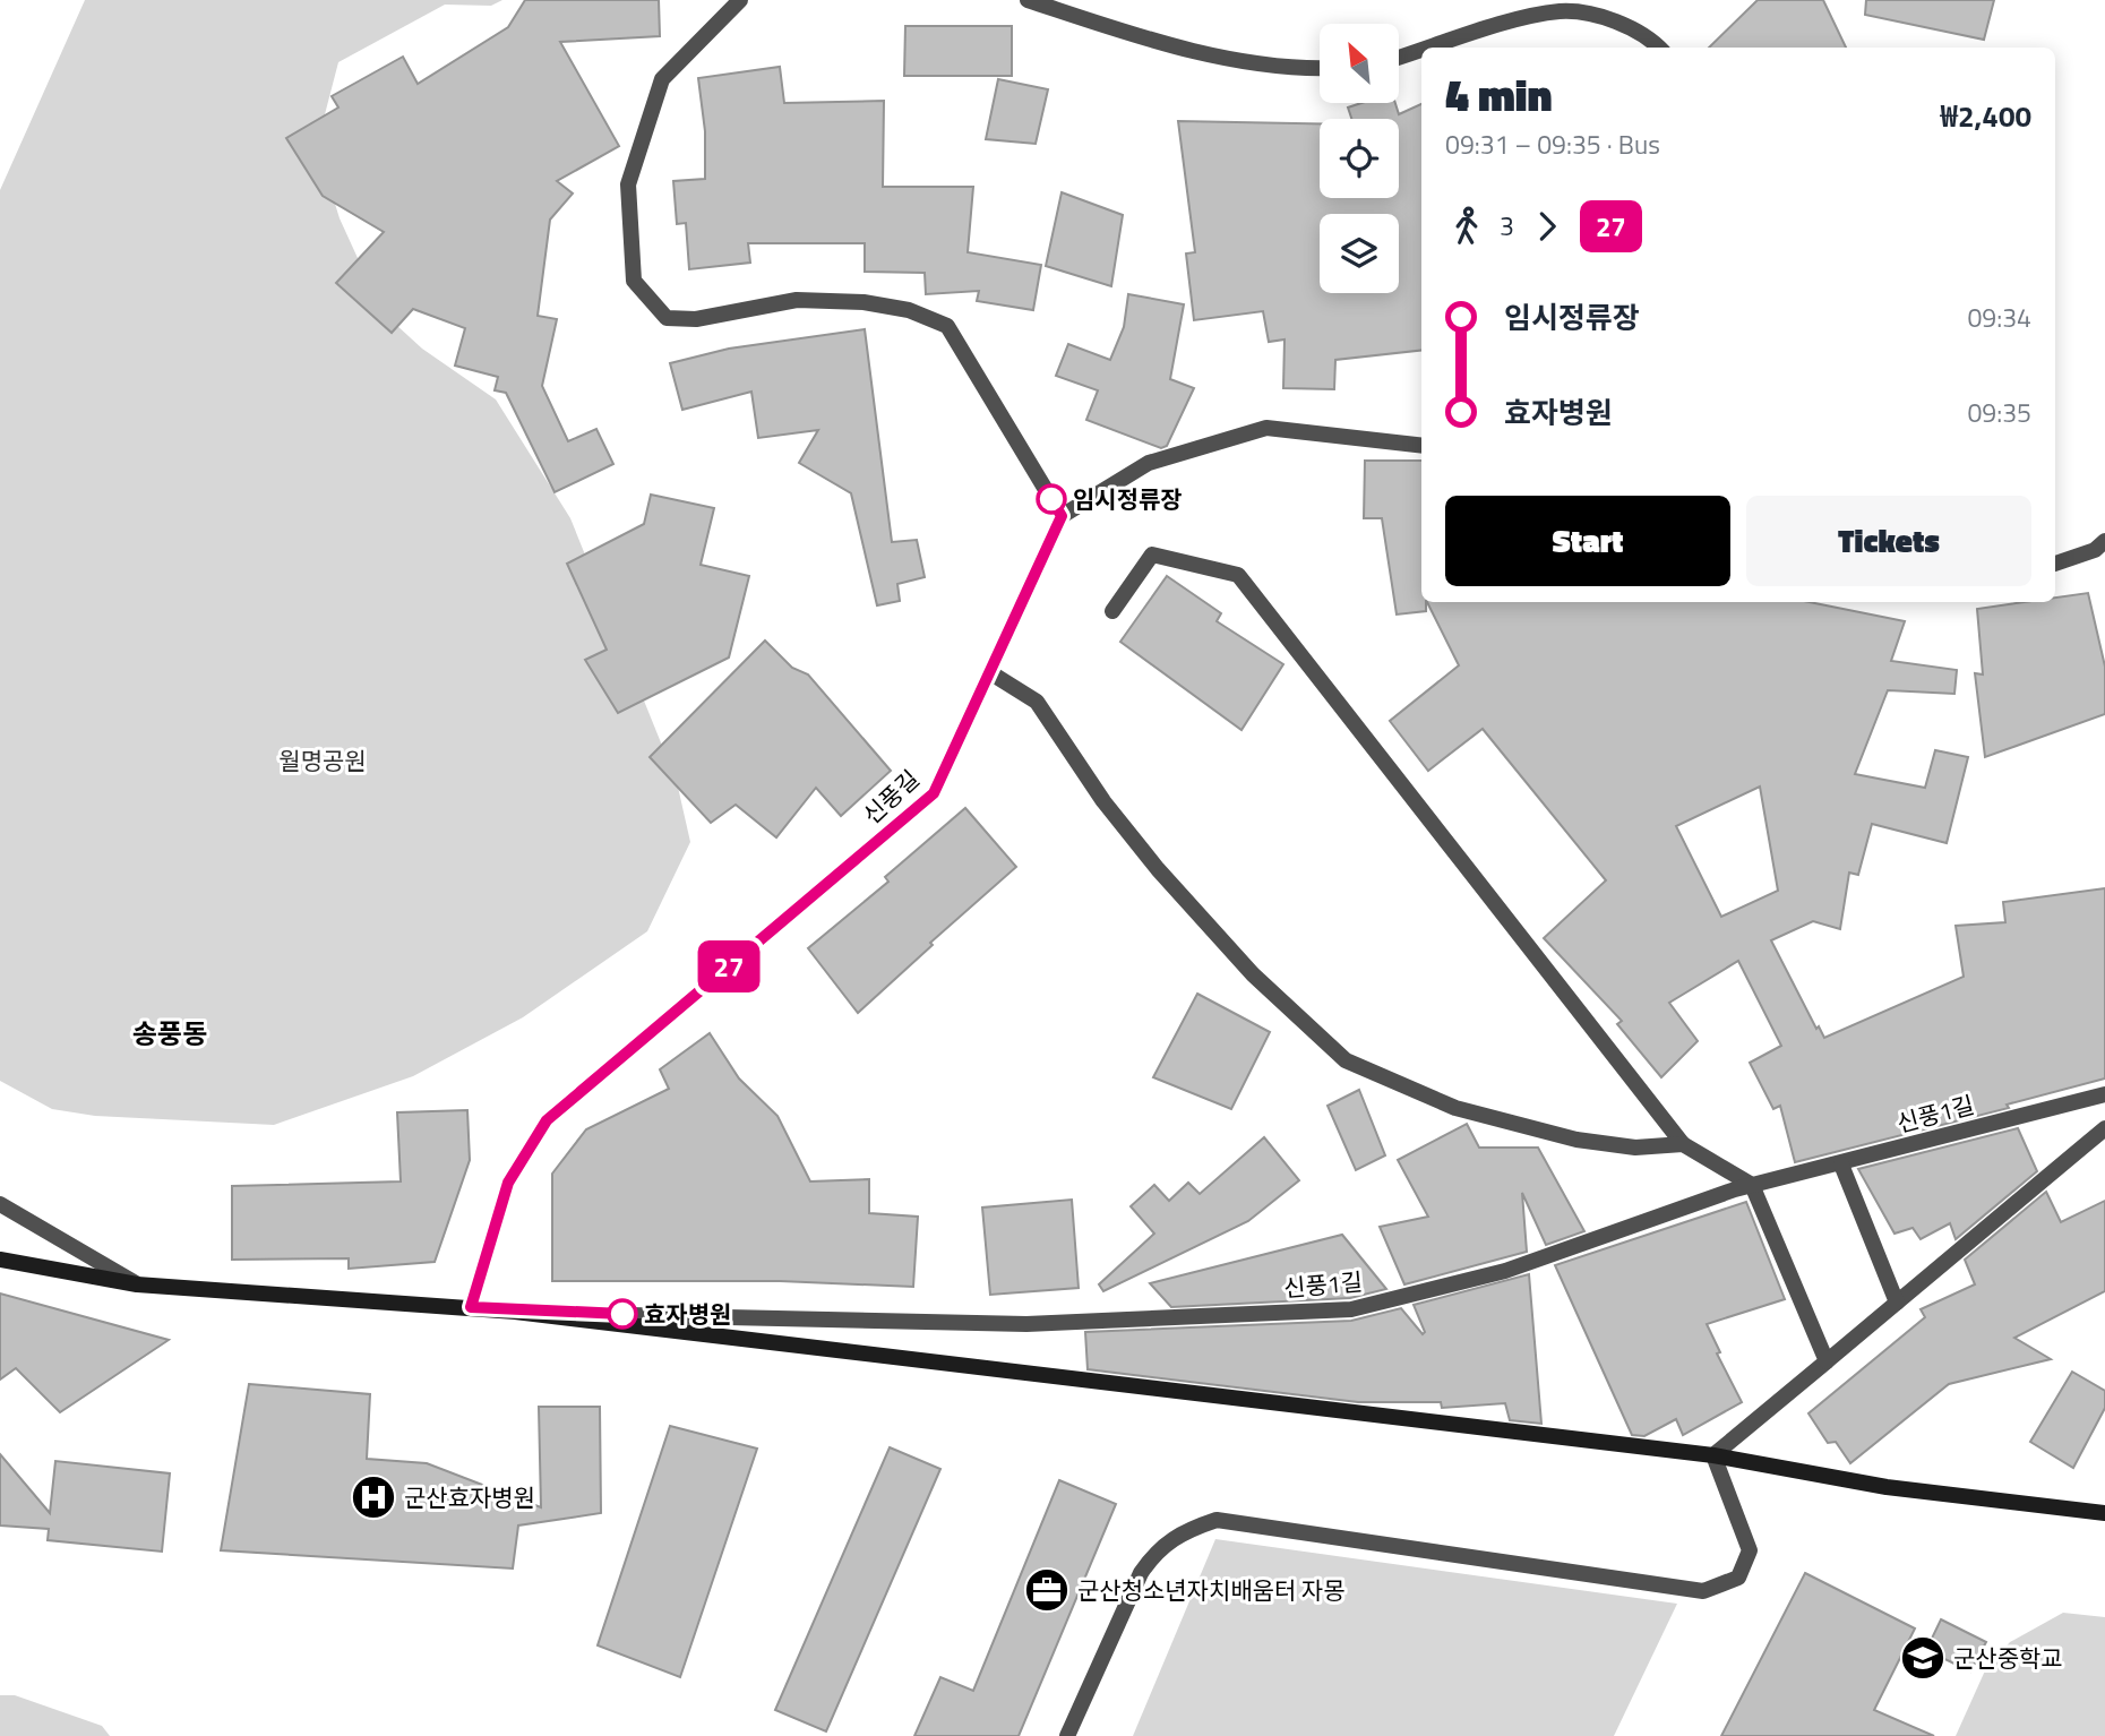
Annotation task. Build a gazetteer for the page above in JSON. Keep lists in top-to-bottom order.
{
  "streets": {
    "lane": ["신풍길", "신풍1길"]
  },
  "districts": ["송풍동"],
  "parks": ["월명공원"],
  "places": {
    "other": ["임시정류장", "효자병원"],
    "hospital": ["군산효자병원"],
    "office": ["군산청소년자치배움터 자몽"],
    "school or university": ["군산중학교"]
  },
  "lines": ["bus line 27"],
  "north": "top left",
  "page": {
    "on_map": "27",
    "heading": ["4 min", "09:31 – 09:35 · Bus", "₩2,400"],
    "legs": ["3", "27"],
    "list": [
      {
        "name": "임시정류장",
        "value": "09:34"
      },
      {
        "name": "효자병원",
        "value": "09:35"
      }
    ],
    "buttons": ["Start", "Tickets"]
  }
}
